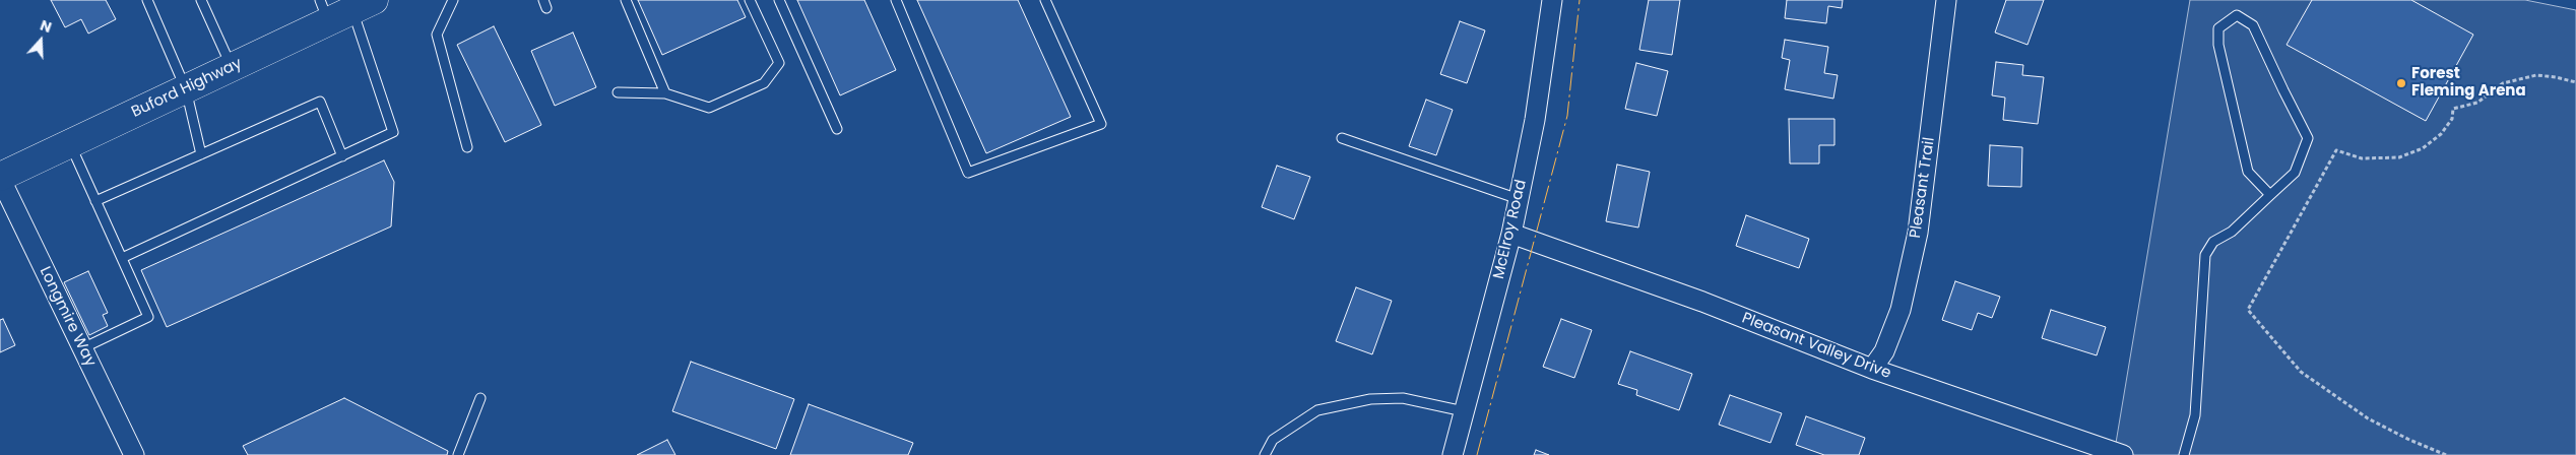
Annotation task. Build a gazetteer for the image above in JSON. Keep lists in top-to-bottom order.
{
  "streets": {
    "main road": ["Buford Highway"],
    "street": [
      "Pleasant Trail",
      "McElroy Road",
      "Longmire Way",
      "Pleasant Valley Drive"
    ]
  },
  "crossings": [
    ["Buford Highway", "Longmire Way"],
    ["Pleasant Trail", "Pleasant Valley Drive"],
    ["McElroy Road", "Pleasant Valley Drive"]
  ],
  "places": ["Forest Fleming Arena"],
  "north": "top"
}
